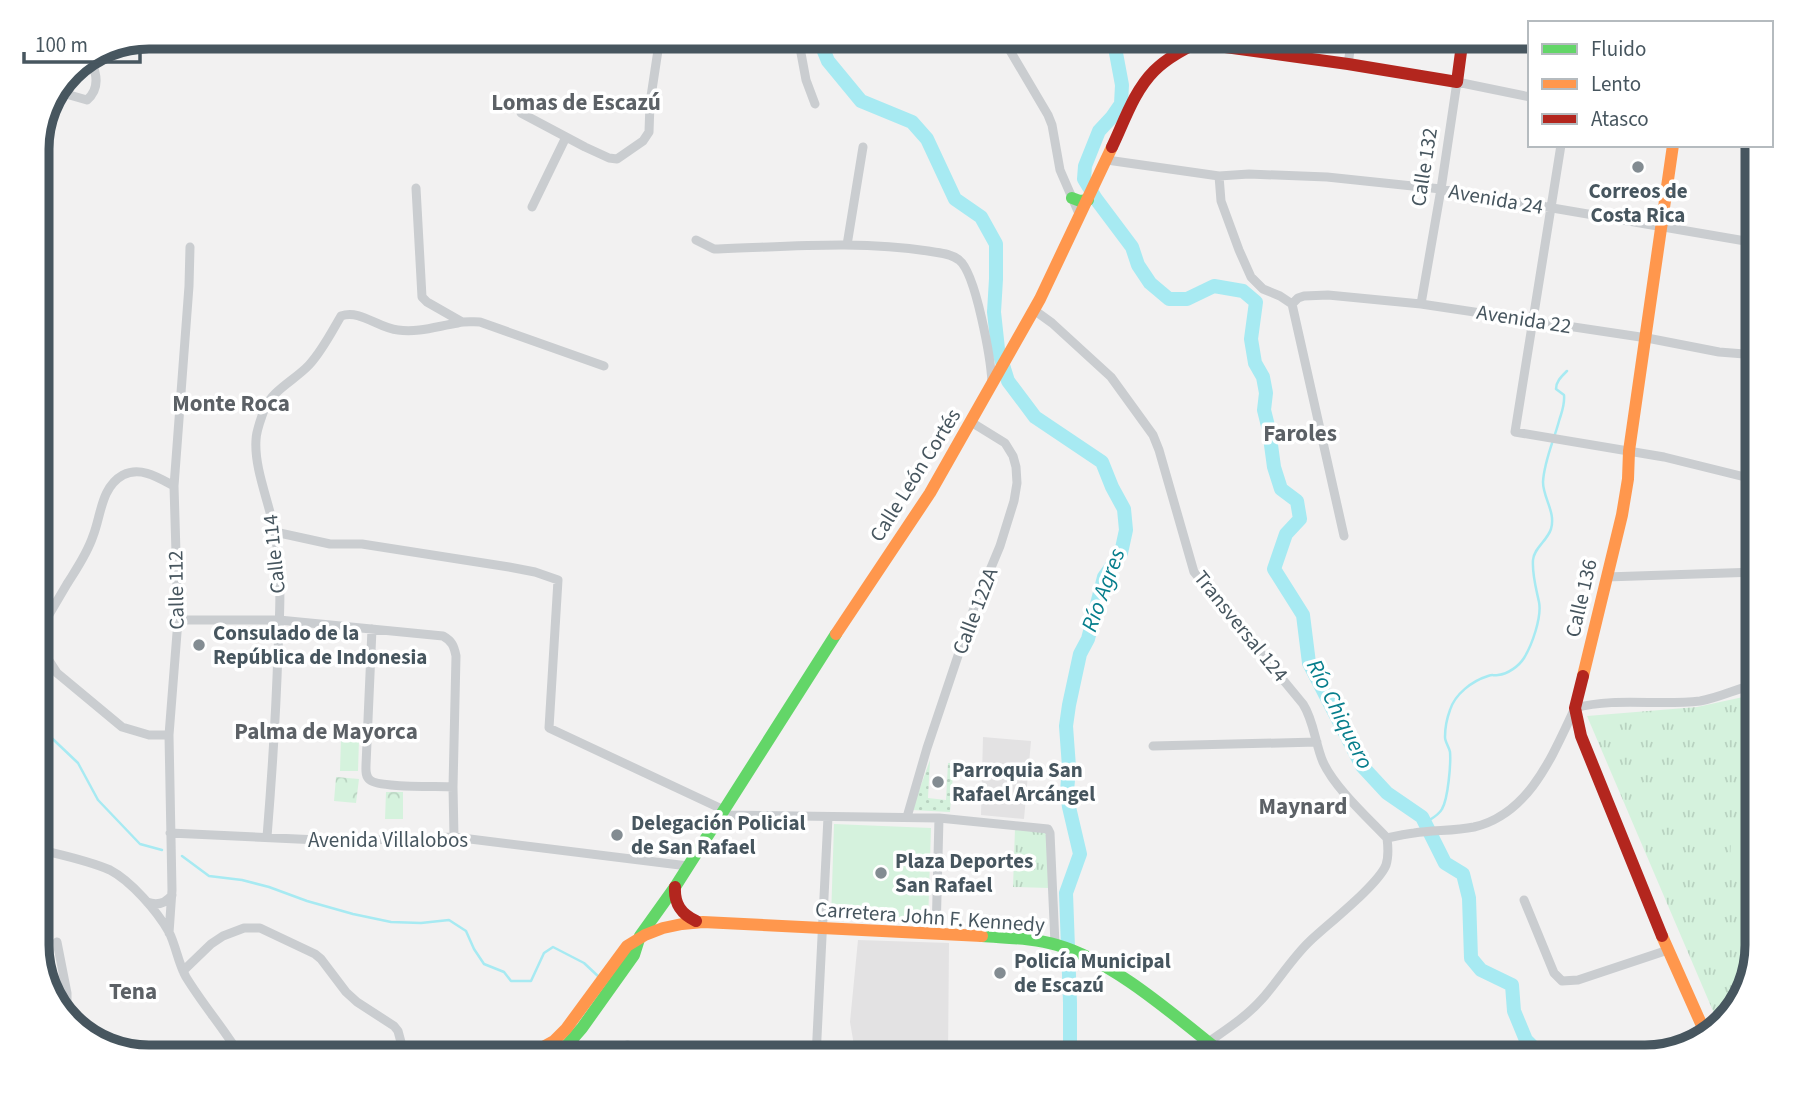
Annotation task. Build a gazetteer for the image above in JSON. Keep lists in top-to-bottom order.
{
  "streets": {
    "main road": [
      "Calle 132",
      "Calle León Cortés",
      "Calle 136",
      "Carretera John F. Kennedy"
    ],
    "street": [
      "Avenida 24",
      "Avenida 22",
      "Calle 114",
      "Calle 112",
      "Calle 122A",
      "Transversal 124",
      "Avenida Villalobos"
    ]
  },
  "crossings": [
    ["Calle 132", "Avenida 24"],
    ["Calle 132", "Avenida 22"],
    ["Avenida 24", "Calle León Cortés"],
    ["Avenida 24", "Calle 136"],
    ["Avenida 22", "Calle 136"],
    ["Calle León Cortés", "Calle 122A"],
    ["Calle León Cortés", "Transversal 124"],
    ["Calle León Cortés", "Avenida Villalobos"],
    ["Calle León Cortés", "Carretera John F. Kennedy"],
    ["Calle 114", "Avenida Villalobos"],
    ["Calle 112", "Avenida Villalobos"]
  ],
  "districts": [
    "Lomas de Escazú",
    "Monte Roca",
    "Faroles",
    "Palma de Mayorca",
    "Maynard",
    "Tena"
  ],
  "water": ["Río Agres", "Río Chiquero"],
  "places": [
    "Correos de Costa Rica",
    "Consulado de la República de Indonesia",
    "Parroquia San Rafael Arcángel",
    "Delegación Policial de San Rafael",
    "Plaza Deportes San Rafael",
    "Policía Municipal de Escazú"
  ],
  "legend": ["Fluido", "Lento", "Atasco"],
  "scale_bar": "100 m"
}
